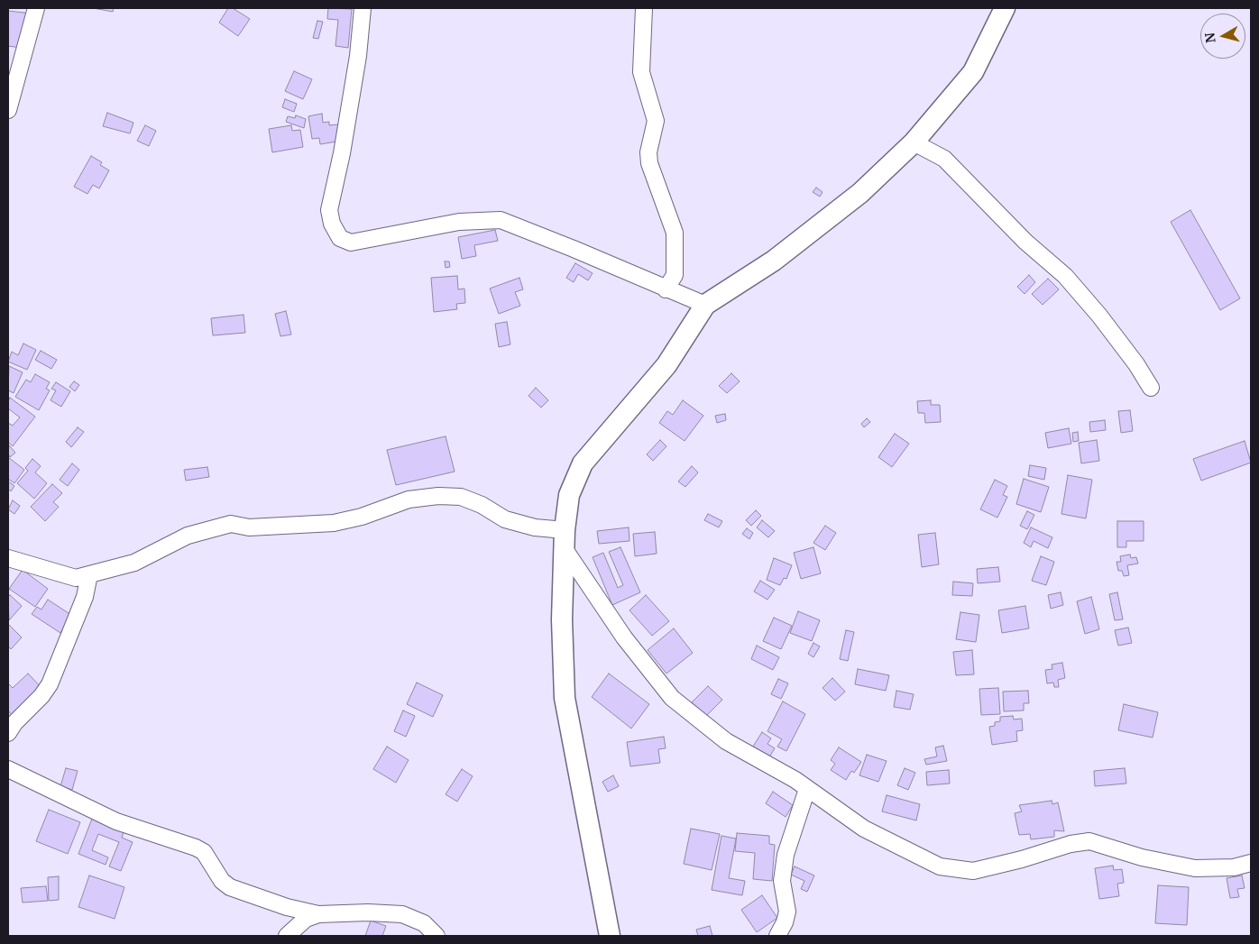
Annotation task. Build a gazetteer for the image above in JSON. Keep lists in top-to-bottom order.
{
  "north": "left"
}
